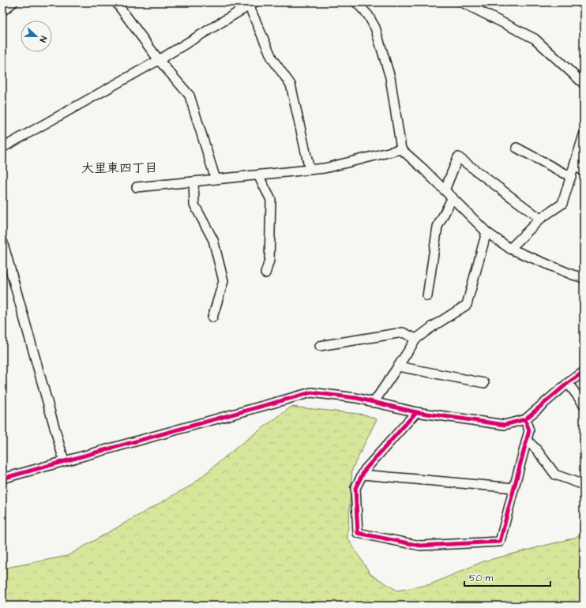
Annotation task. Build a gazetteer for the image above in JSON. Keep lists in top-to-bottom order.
{
  "districts": ["大里東四丁目"],
  "scale_bar": "50 m",
  "north": "right"
}
